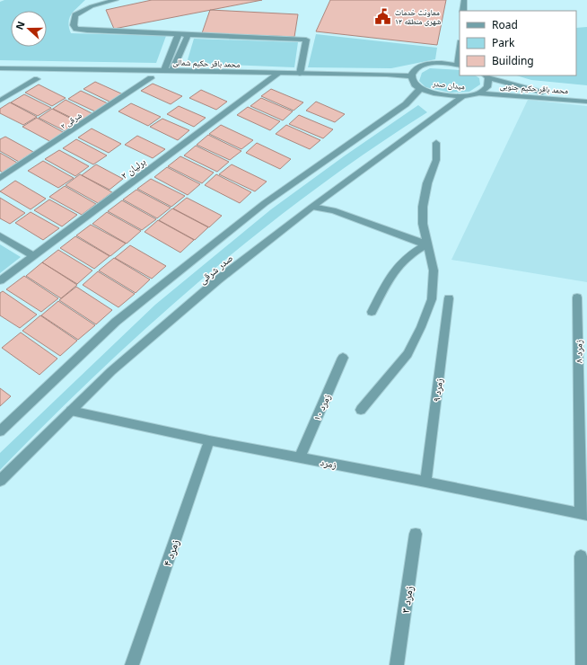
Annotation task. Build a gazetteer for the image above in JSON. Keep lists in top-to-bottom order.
{
  "streets": {
    "street": [
      "محمد باقر حکیم شمالی",
      "میدان صدر",
      "محمد باقر حکیم جنوبی",
      "۲ شرقی",
      "برلیان ۲",
      "صدر شرقی",
      "زمرد ۸",
      "زمرد ۹",
      "زمرد ۱۰",
      "زمرد",
      "زمرد ۴",
      "زمرد ۳"
    ]
  },
  "crossings": [
    ["محمد باقر حکیم شمالی", "میدان صدر"],
    ["محمد باقر حکیم شمالی", "برلیان ۲"],
    ["میدان صدر", "محمد باقر حکیم جنوبی"],
    ["میدان صدر", "صدر شرقی"],
    ["صدر شرقی", "زمرد"],
    ["زمرد ۸", "زمرد"],
    ["زمرد ۹", "زمرد"],
    ["زمرد ۱۰", "زمرد"],
    ["زمرد", "زمرد ۴"]
  ],
  "places": {
    "public building": ["معاونت خدمات شهری منطقه ۱۲"]
  },
  "legend": ["Road", "Park", "Building"],
  "north": "left"
}
